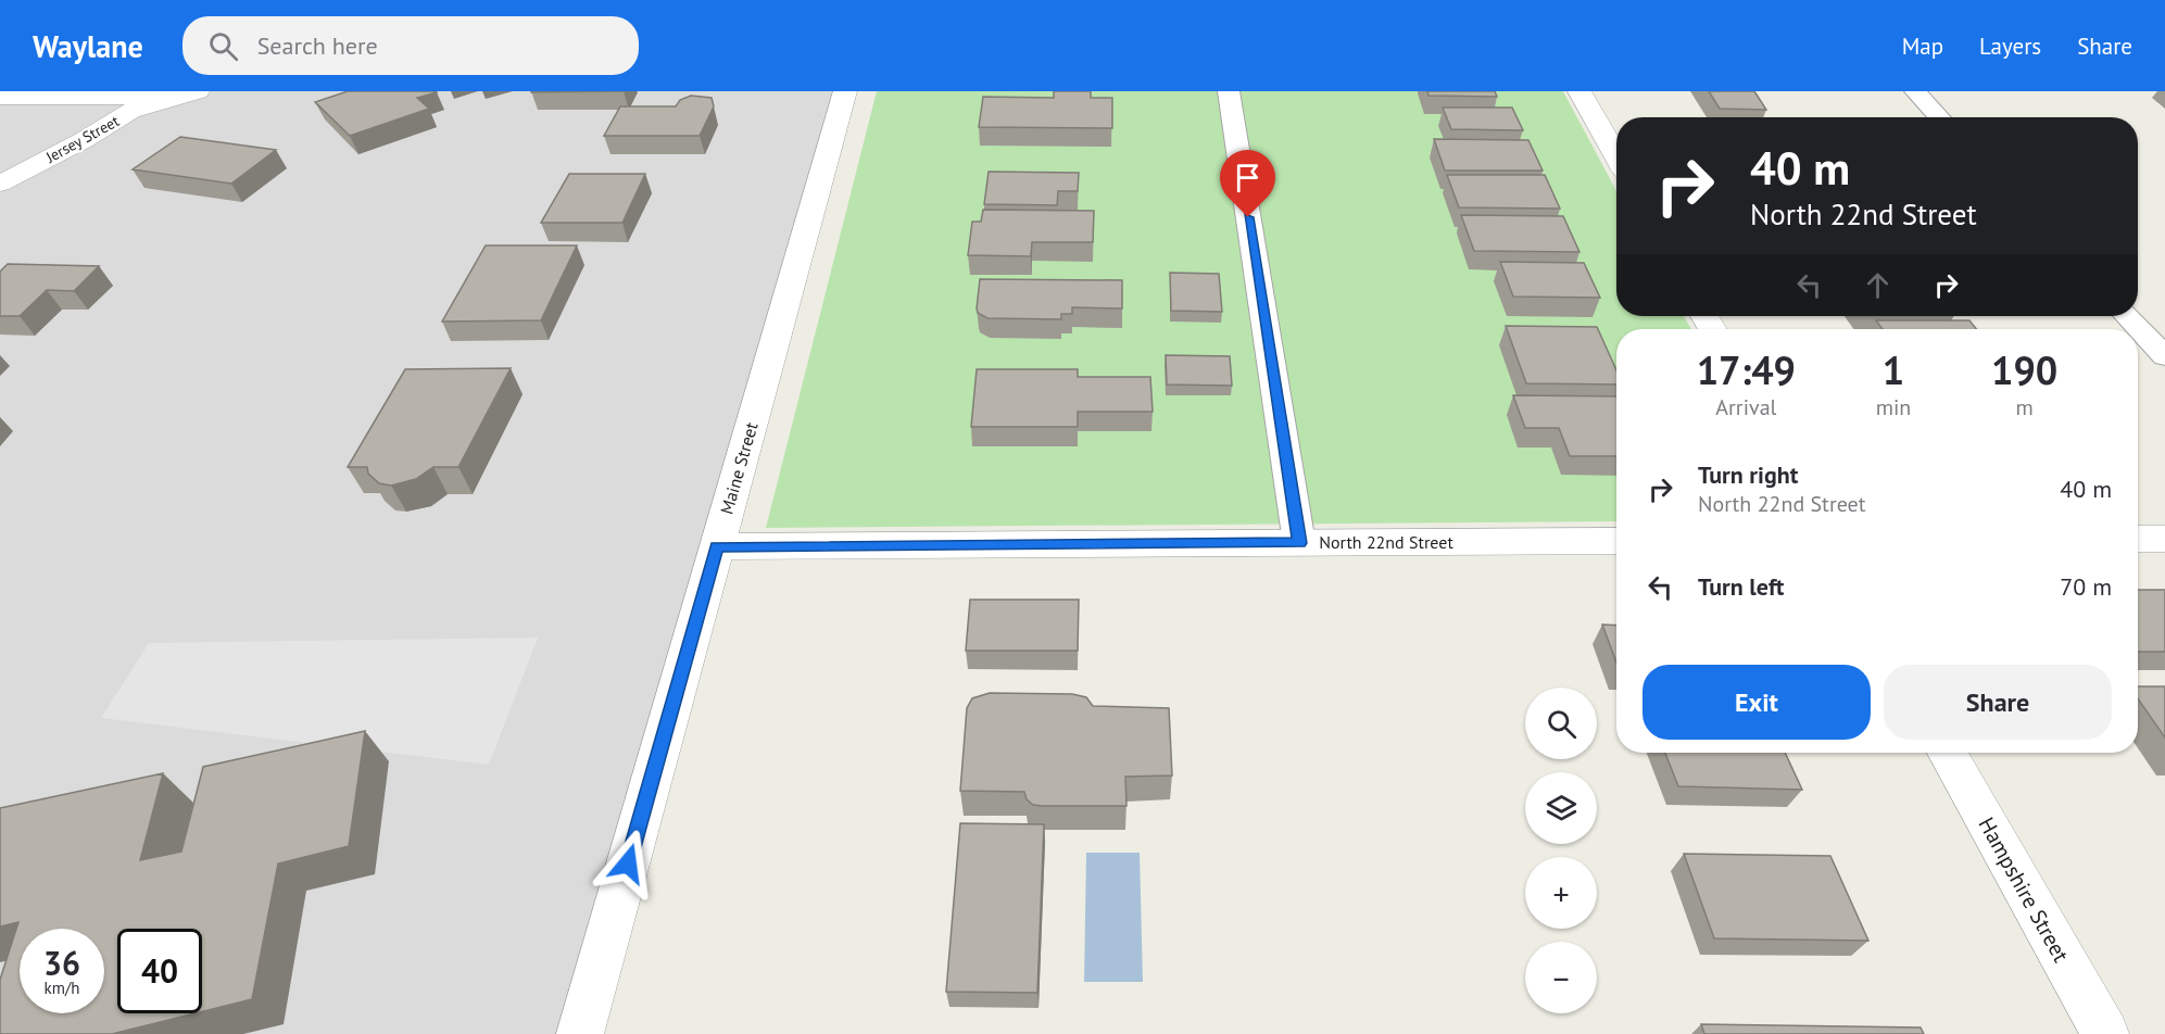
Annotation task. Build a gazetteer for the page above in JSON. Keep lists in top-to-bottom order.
{
  "streets": {
    "street": [
      "Jersey Street",
      "Maine Street",
      "North 22nd Street",
      "Hampshire Street"
    ]
  },
  "crossings": [
    ["Maine Street", "North 22nd Street"]
  ],
  "page": {
    "header": "Waylane",
    "search": "Search here",
    "nav": ["Map", "Layers", "Share"],
    "turn": ["40 m", "North 22nd Street"],
    "eta": [
      "17:49",
      "Arrival",
      "1",
      "min",
      "190",
      "m"
    ],
    "list": [
      {
        "name": "Turn right",
        "note": "North 22nd Street",
        "value": "40 m"
      },
      {
        "name": "Turn left",
        "value": "70 m"
      }
    ],
    "buttons": ["Exit", "Share"],
    "map_buttons": ["+", "−"],
    "speed": "36 km/h",
    "limit": "40"
  }
}
